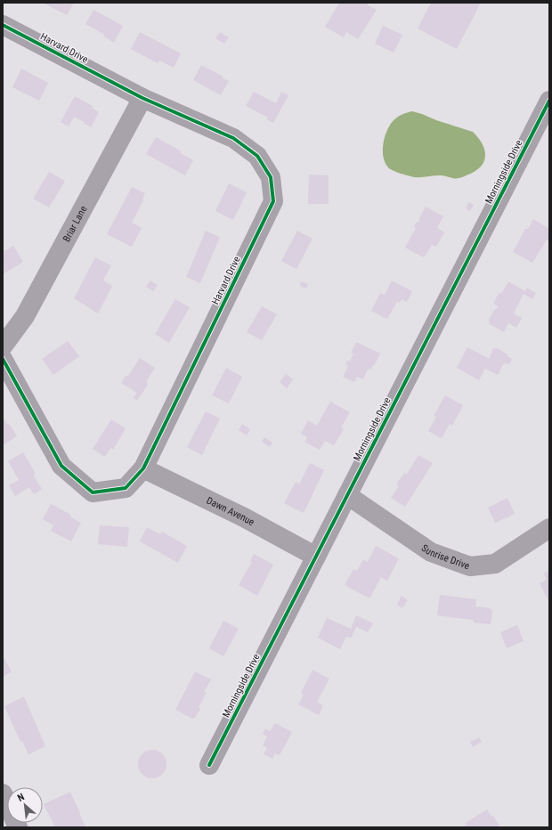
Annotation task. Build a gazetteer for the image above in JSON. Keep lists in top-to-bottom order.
{
  "streets": {
    "street": [
      "Harvard Drive",
      "Morningside Drive",
      "Briar Lane",
      "Dawn Avenue",
      "Sunrise Drive"
    ]
  },
  "crossings": [
    ["Harvard Drive", "Briar Lane"],
    ["Harvard Drive", "Dawn Avenue"],
    ["Morningside Drive", "Dawn Avenue"],
    ["Morningside Drive", "Sunrise Drive"]
  ],
  "north": "top left"
}
